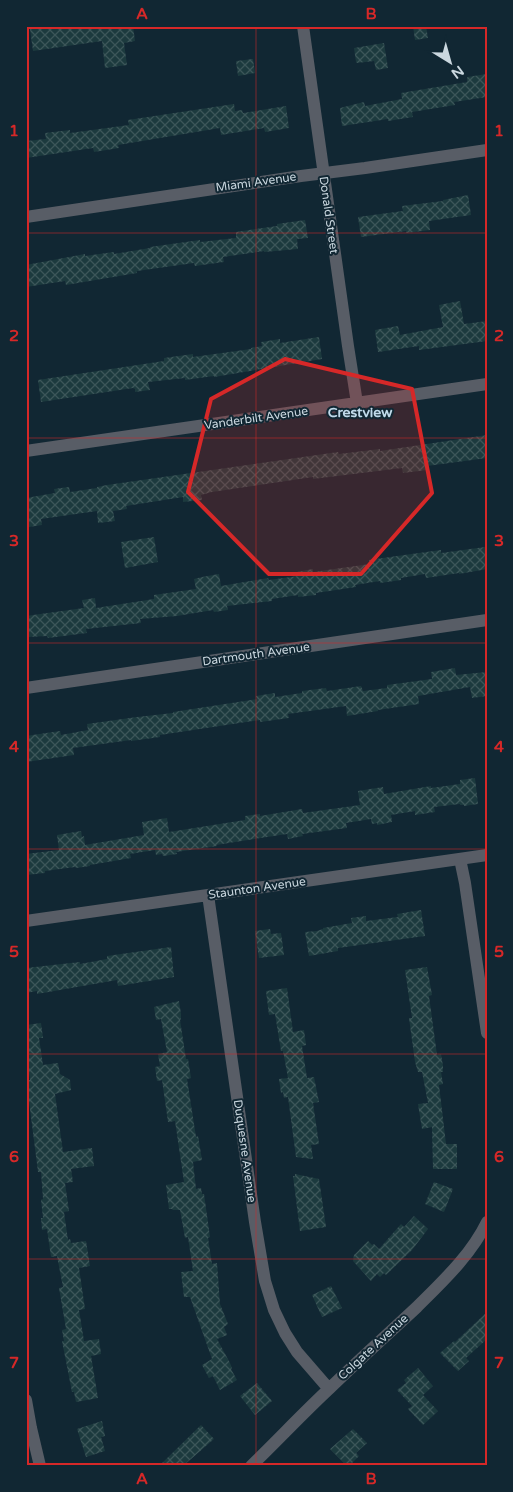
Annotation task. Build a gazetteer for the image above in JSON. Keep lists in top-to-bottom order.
{
  "streets": {
    "street": [
      "Miami Avenue",
      "Donald Street",
      "Vanderbilt Avenue",
      "Dartmouth Avenue",
      "Staunton Avenue",
      "Duquesne Avenue",
      "Colgate Avenue"
    ]
  },
  "crossings": [
    ["Miami Avenue", "Donald Street"],
    ["Donald Street", "Vanderbilt Avenue"],
    ["Staunton Avenue", "Duquesne Avenue"],
    ["Duquesne Avenue", "Colgate Avenue"]
  ],
  "districts": ["Crestview"],
  "north": "bottom right",
  "grid": {
    "columns": ["A", "B"],
    "rows": [
      "1",
      "2",
      "3",
      "4",
      "5",
      "6",
      "7"
    ]
  }
}
